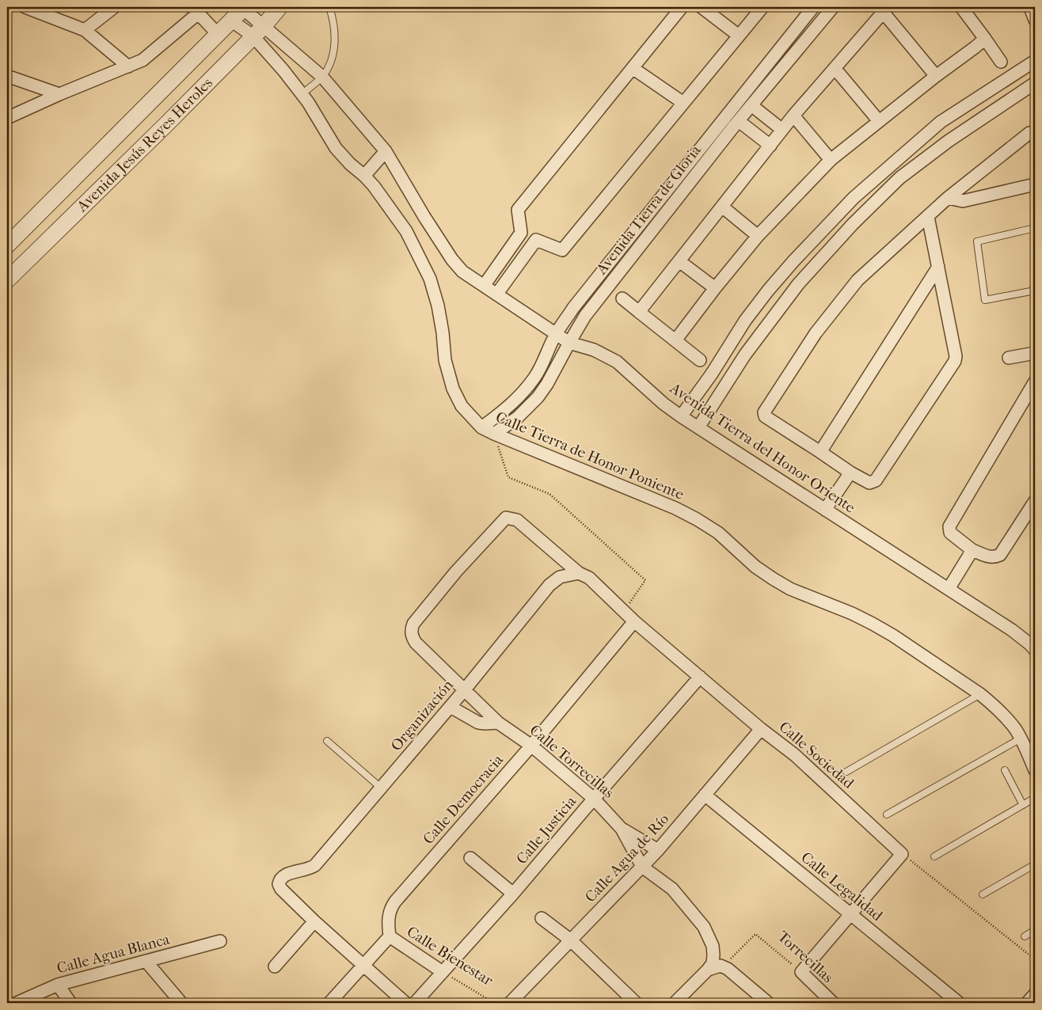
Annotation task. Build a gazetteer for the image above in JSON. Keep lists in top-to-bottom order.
{
  "streets": {
    "street": [
      "Avenida Jesús Reyes Heroles",
      "Avenida Tierra de Gloria",
      "Avenida Tierra del Honor Oriente",
      "Calle Tierra de Honor Poniente",
      "Organización",
      "Calle Sociedad",
      "Calle Torrecillas",
      "Calle Democracia",
      "Calle Justicia",
      "Calle Agua de Río",
      "Calle Legalidad",
      "Calle Agua Blanca",
      "Calle Bienestar",
      "Torrecillas"
    ]
  },
  "crossings": [
    ["Avenida Jesús Reyes Heroles", "Avenida Tierra del Honor Oriente"],
    ["Avenida Jesús Reyes Heroles", "Calle Tierra de Honor Poniente"],
    ["Avenida Tierra de Gloria", "Avenida Tierra del Honor Oriente"],
    ["Avenida Tierra de Gloria", "Calle Tierra de Honor Poniente"],
    ["Avenida Tierra del Honor Oriente", "Calle Tierra de Honor Poniente"],
    ["Organización", "Calle Sociedad"],
    ["Organización", "Calle Torrecillas"],
    ["Calle Sociedad", "Calle Torrecillas"],
    ["Calle Sociedad", "Calle Democracia"],
    ["Calle Sociedad", "Calle Justicia"],
    ["Calle Sociedad", "Calle Agua de Río"],
    ["Calle Torrecillas", "Calle Democracia"],
    ["Calle Torrecillas", "Calle Justicia"],
    ["Calle Torrecillas", "Calle Agua de Río"],
    ["Calle Democracia", "Calle Bienestar"],
    ["Calle Justicia", "Calle Bienestar"],
    ["Calle Agua de Río", "Calle Legalidad"]
  ]
}
